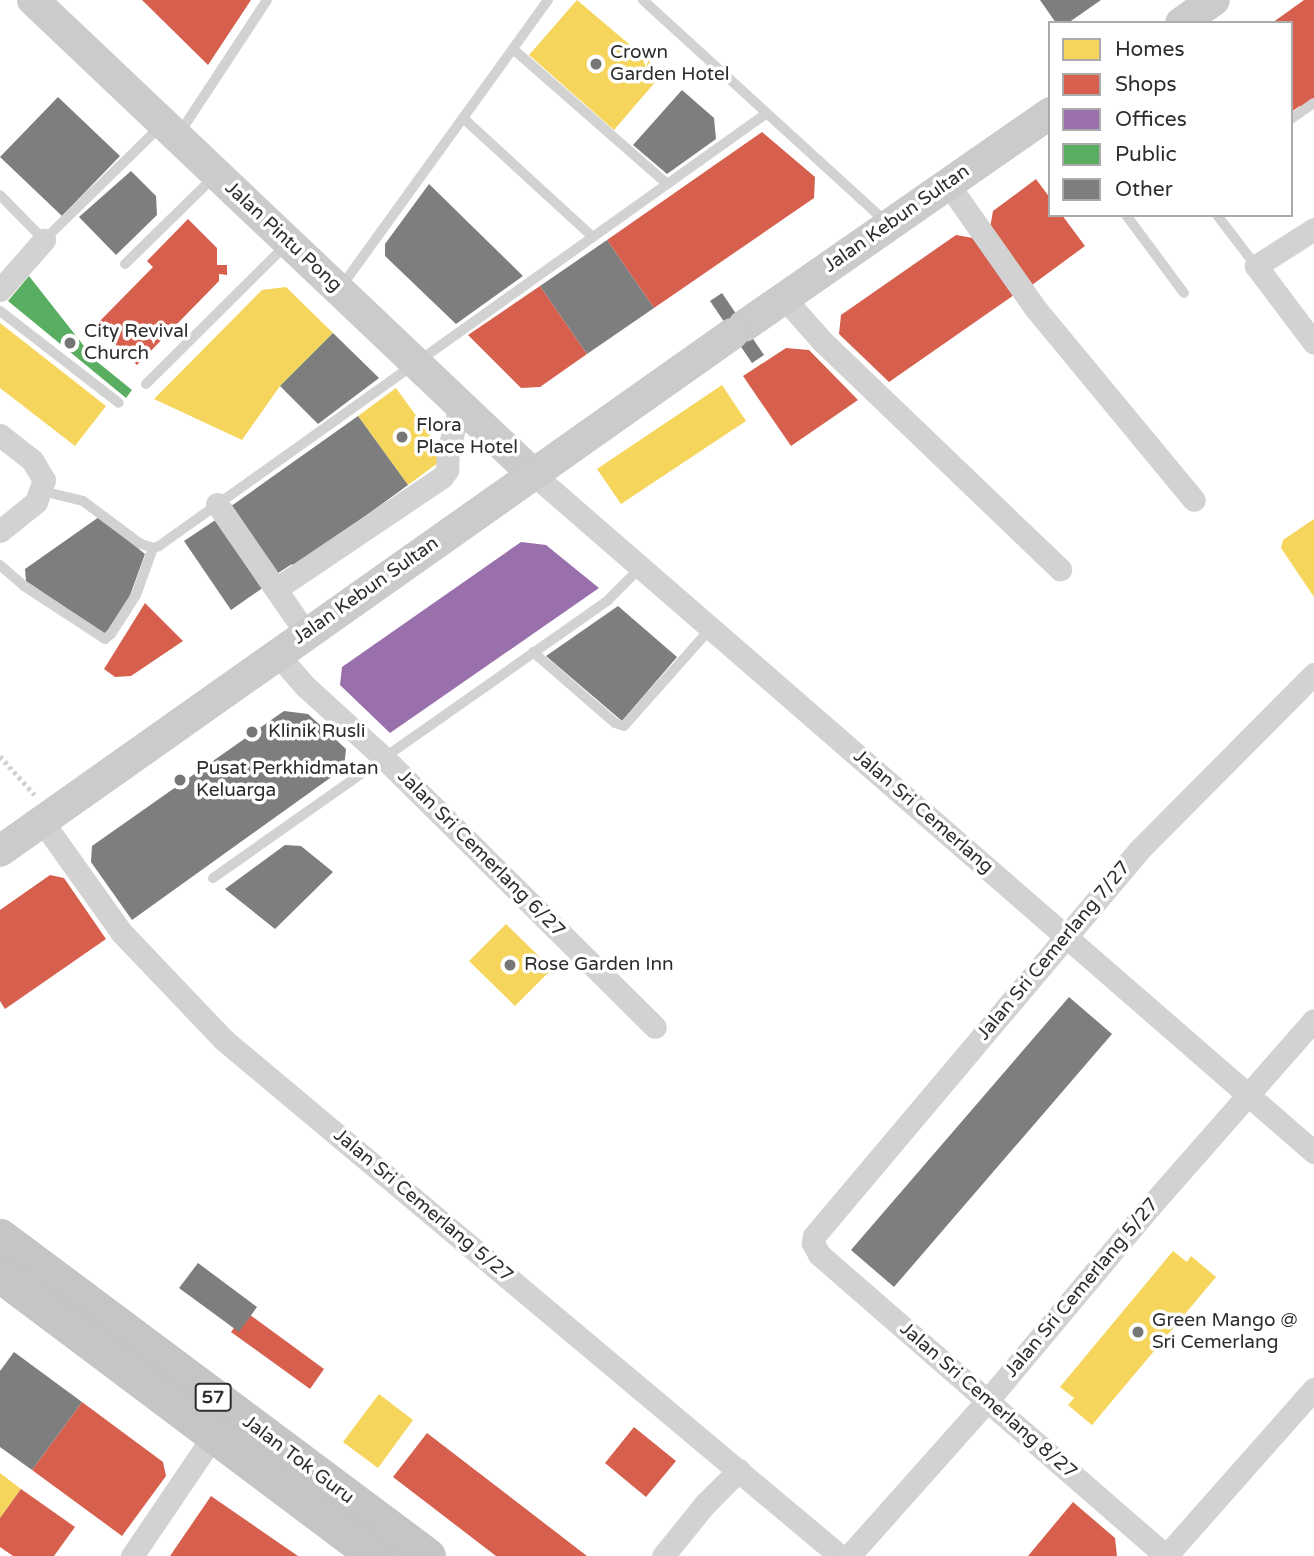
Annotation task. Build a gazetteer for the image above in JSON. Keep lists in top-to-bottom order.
{
  "streets": {
    "main road": [
      "Jalan Kebun Sultan",
      "Jalan Pintu Pong",
      "57",
      "Jalan Tok Guru"
    ],
    "street": [
      "Jalan Sri Cemerlang",
      "Jalan Sri Cemerlang 6/27",
      "Jalan Sri Cemerlang 7/27",
      "Jalan Sri Cemerlang 5/27",
      "Jalan Sri Cemerlang 8/27"
    ]
  },
  "crossings": [
    ["Jalan Kebun Sultan", "Jalan Pintu Pong"],
    ["Jalan Kebun Sultan", "Jalan Sri Cemerlang"],
    ["Jalan Kebun Sultan", "Jalan Sri Cemerlang 6/27"],
    ["Jalan Kebun Sultan", "Jalan Sri Cemerlang 5/27"],
    ["Jalan Pintu Pong", "Jalan Sri Cemerlang"],
    ["Jalan Sri Cemerlang", "Jalan Sri Cemerlang 7/27"],
    ["Jalan Sri Cemerlang", "Jalan Sri Cemerlang 5/27"],
    ["Jalan Sri Cemerlang 7/27", "Jalan Sri Cemerlang 8/27"],
    ["Jalan Sri Cemerlang 5/27", "Jalan Sri Cemerlang 8/27"]
  ],
  "places": [
    "Crown Garden Hotel",
    "City Revival Church",
    "Flora Place Hotel",
    "Klinik Rusli",
    "Pusat Perkhidmatan Keluarga",
    "Rose Garden Inn",
    "Green Mango @ Sri Cemerlang"
  ],
  "legend": [
    "Homes",
    "Shops",
    "Offices",
    "Public",
    "Other"
  ]
}
